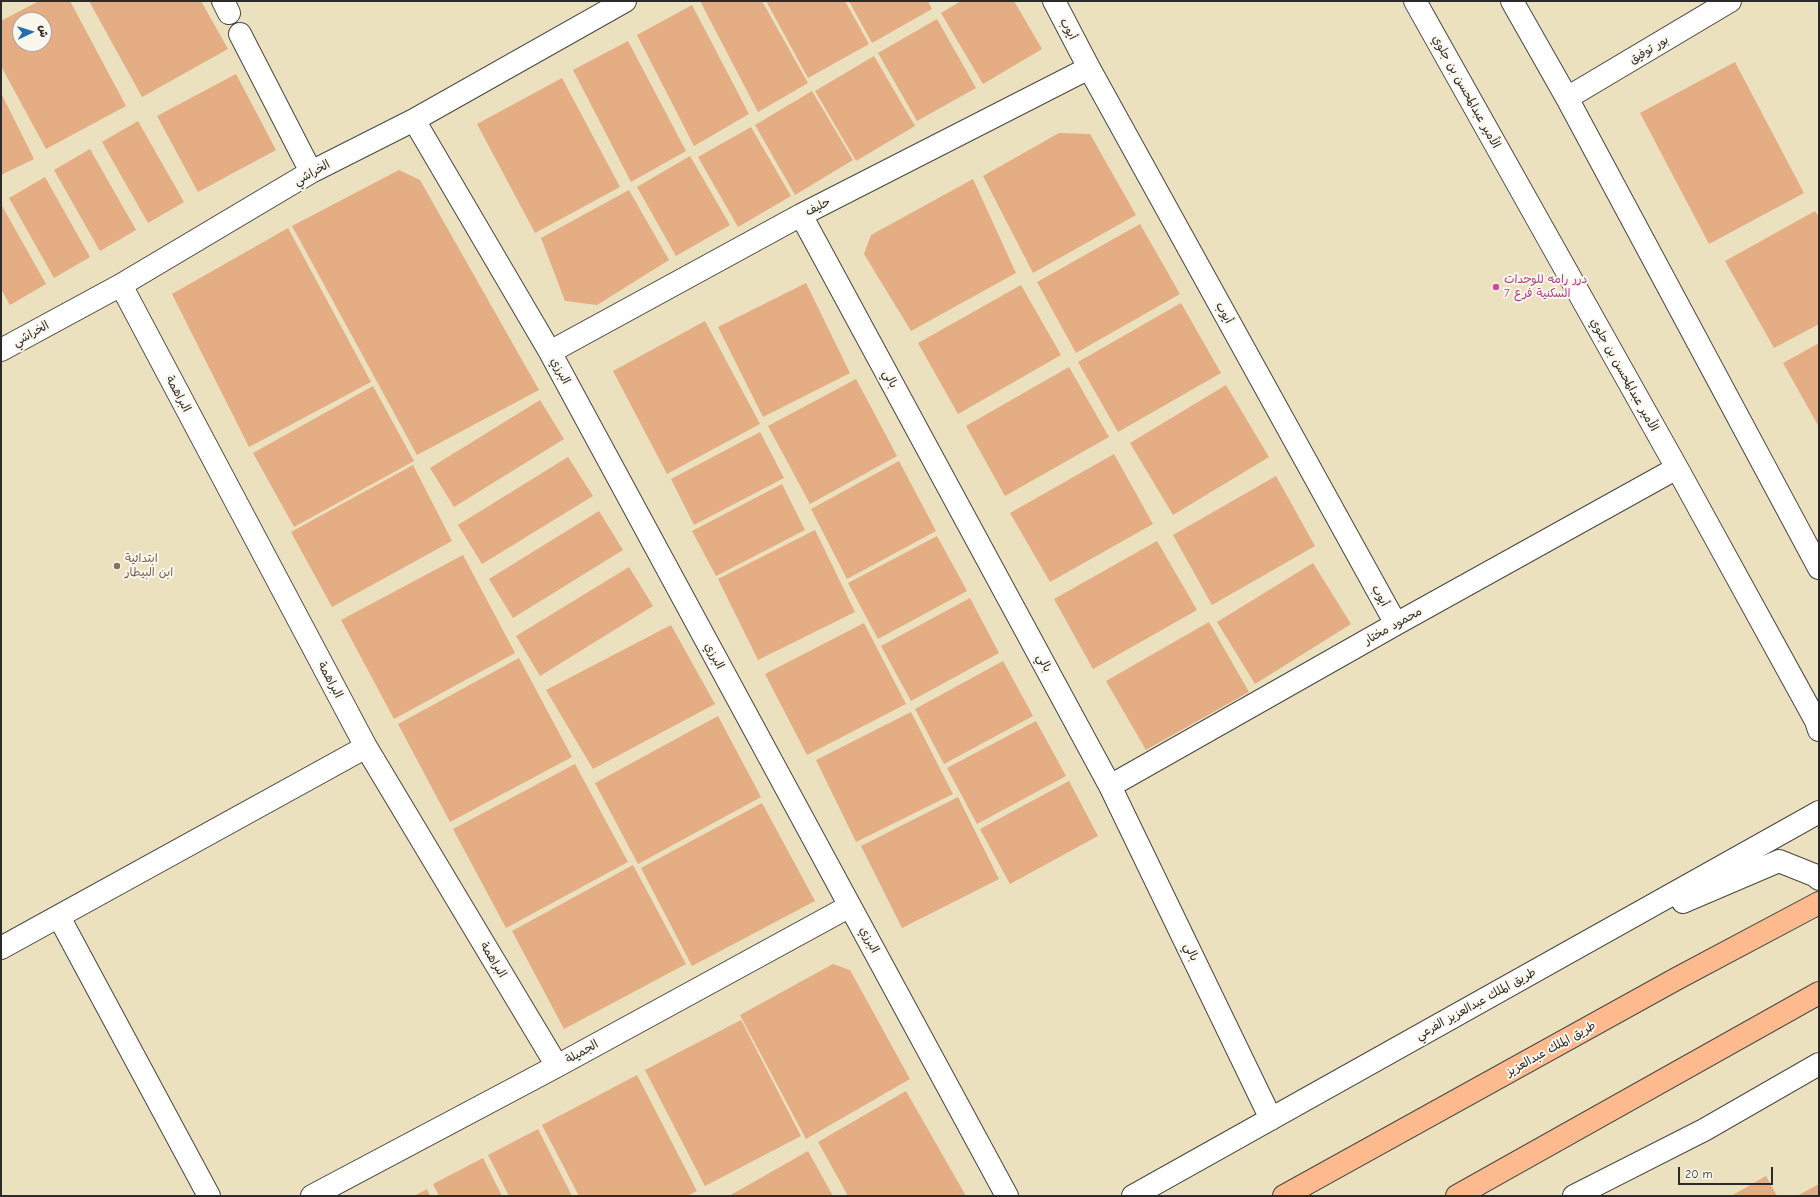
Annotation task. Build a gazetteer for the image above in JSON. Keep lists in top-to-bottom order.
{
  "streets": {
    "main road": ["طريق الملك عبدالعزيز"],
    "street": [
      "أيوب",
      "بور توفيق",
      "الأمير عبدالمحسن بن جلوي",
      "الخراشي",
      "حليف",
      "البرزي",
      "بالي",
      "البراهمة",
      "محمود مختار",
      "طريق الملك عبدالعزيز الفرعي",
      "الجميلة"
    ]
  },
  "crossings": [
    ["أيوب", "حليف"],
    ["أيوب", "محمود مختار"],
    ["الأمير عبدالمحسن بن جلوي", "محمود مختار"],
    ["الخراشي", "البرزي"],
    ["الخراشي", "البراهمة"],
    ["حليف", "البرزي"],
    ["حليف", "بالي"],
    ["البرزي", "الجميلة"],
    ["بالي", "محمود مختار"],
    ["بالي", "طريق الملك عبدالعزيز الفرعي"],
    ["البراهمة", "الجميلة"]
  ],
  "places": ["درر رامه للوحدات السكنية فرع 7", "ابتدائية ابن البيطار"],
  "scale_bar": "20 m",
  "north": "right"
}
